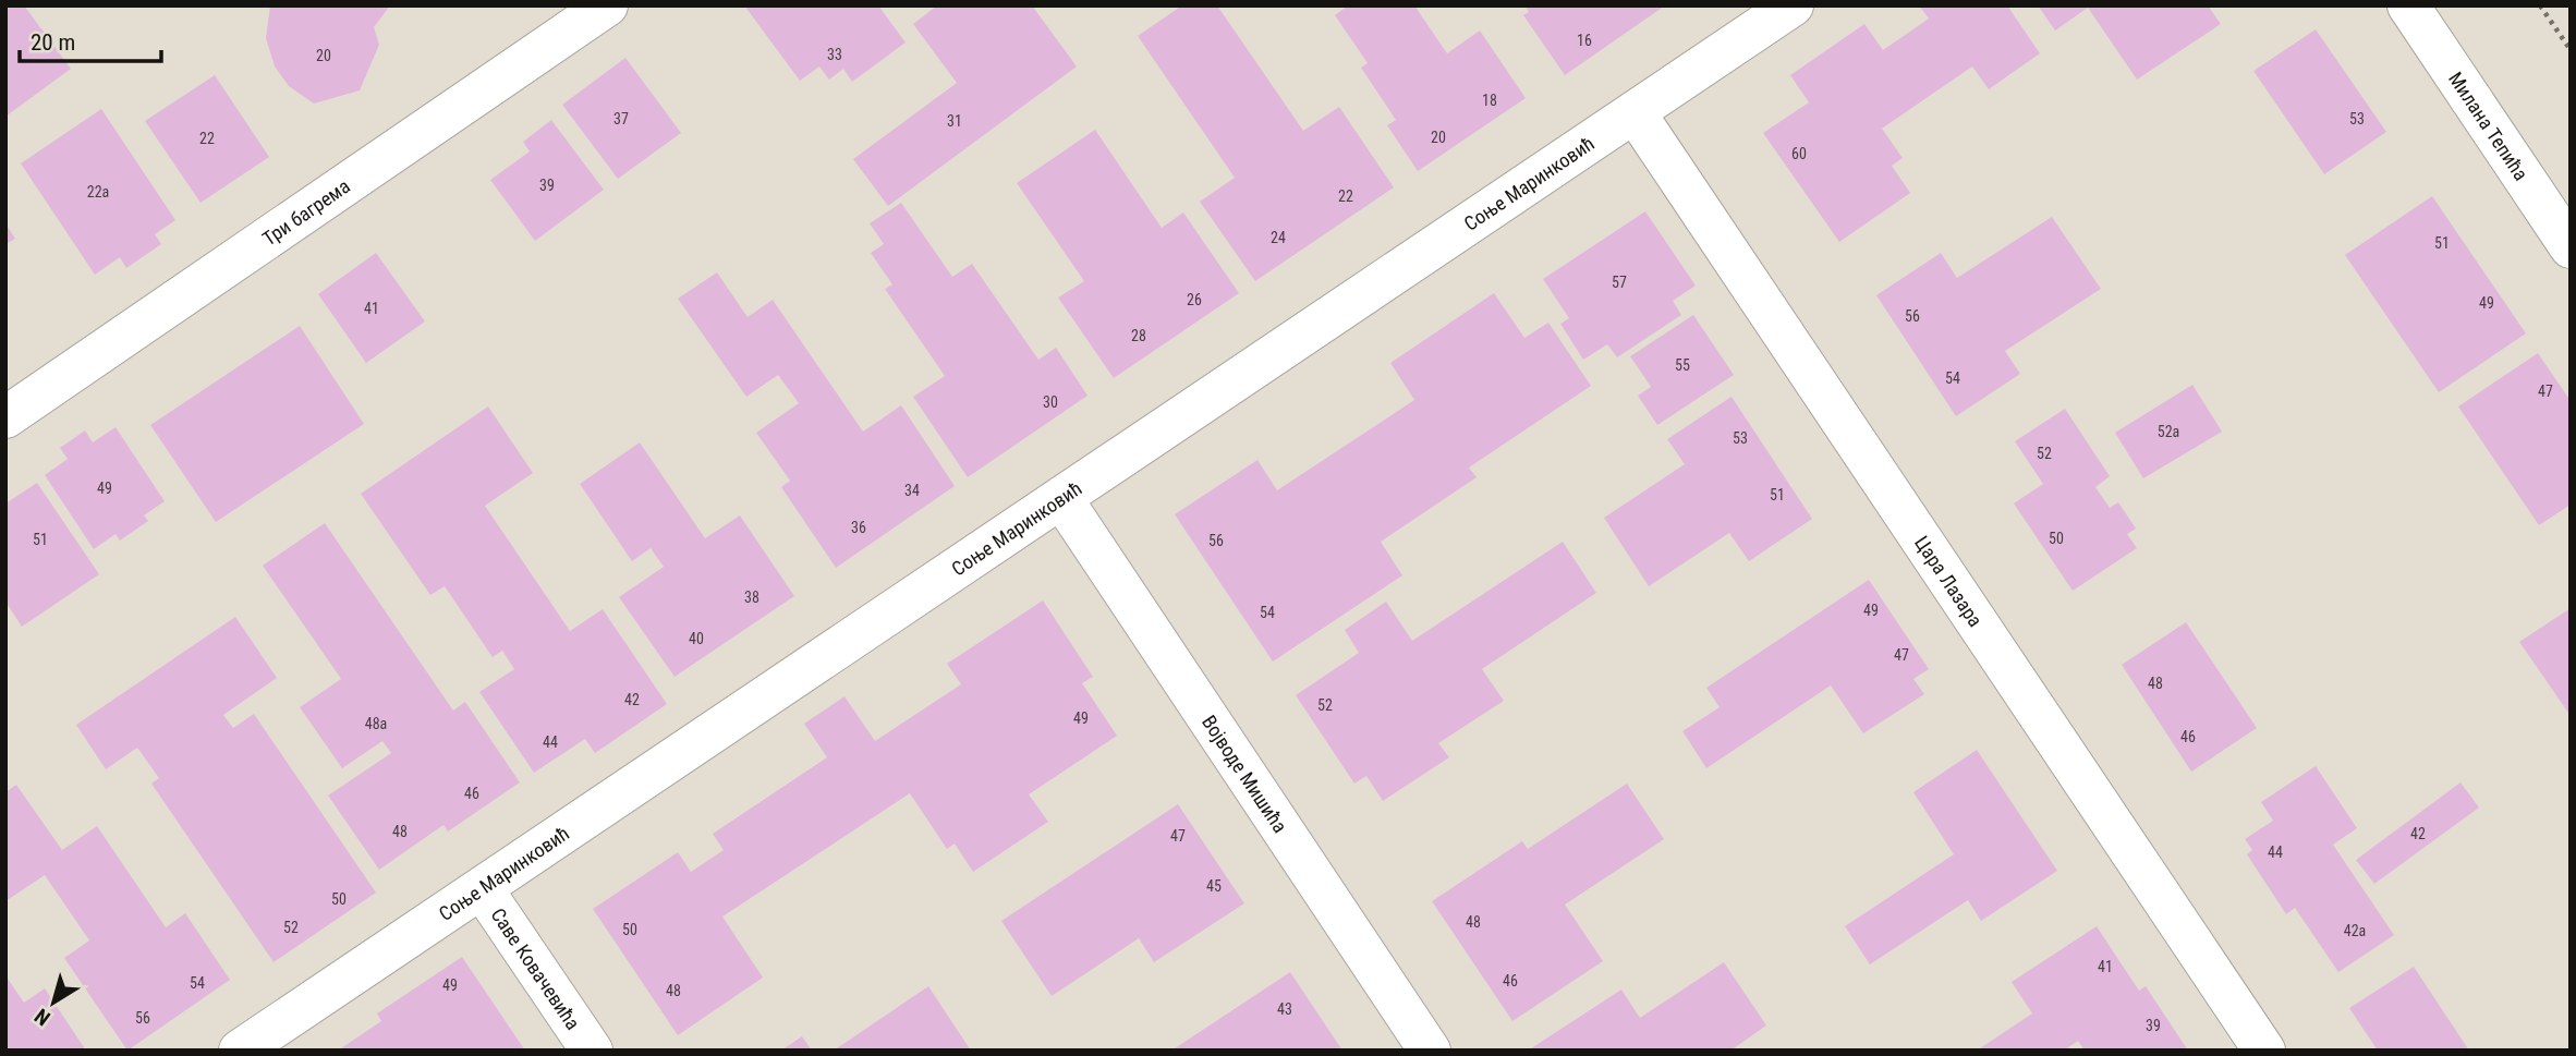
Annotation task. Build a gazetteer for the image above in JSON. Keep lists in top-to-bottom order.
{
  "streets": {
    "street": [
      "Милана Тепића",
      "Соње Маринковић",
      "Три багрема",
      "Цара Лазара",
      "Војводе Мишића",
      "Саве Ковачевића"
    ]
  },
  "crossings": [
    ["Соње Маринковић", "Цара Лазара"],
    ["Соње Маринковић", "Војводе Мишића"],
    ["Соње Маринковић", "Саве Ковачевића"]
  ],
  "house_numbers": [
    "16",
    "33",
    "20",
    "18",
    "37",
    "53",
    "31",
    "20",
    "22",
    "60",
    "39",
    "22a",
    "22",
    "24",
    "51",
    "57",
    "26",
    "49",
    "41",
    "56",
    "28",
    "55",
    "54",
    "47",
    "30",
    "52a",
    "53",
    "52",
    "49",
    "34",
    "51",
    "36",
    "50",
    "51",
    "56",
    "38",
    "49",
    "54",
    "40",
    "47",
    "48",
    "42",
    "52",
    "49",
    "48a",
    "46",
    "44",
    "46",
    "48",
    "42",
    "47",
    "44",
    "45",
    "50",
    "48",
    "52",
    "50",
    "42a",
    "41",
    "46",
    "54",
    "49",
    "48",
    "43",
    "56",
    "39"
  ],
  "scale_bar": "20 m",
  "north": "bottom left"
}
